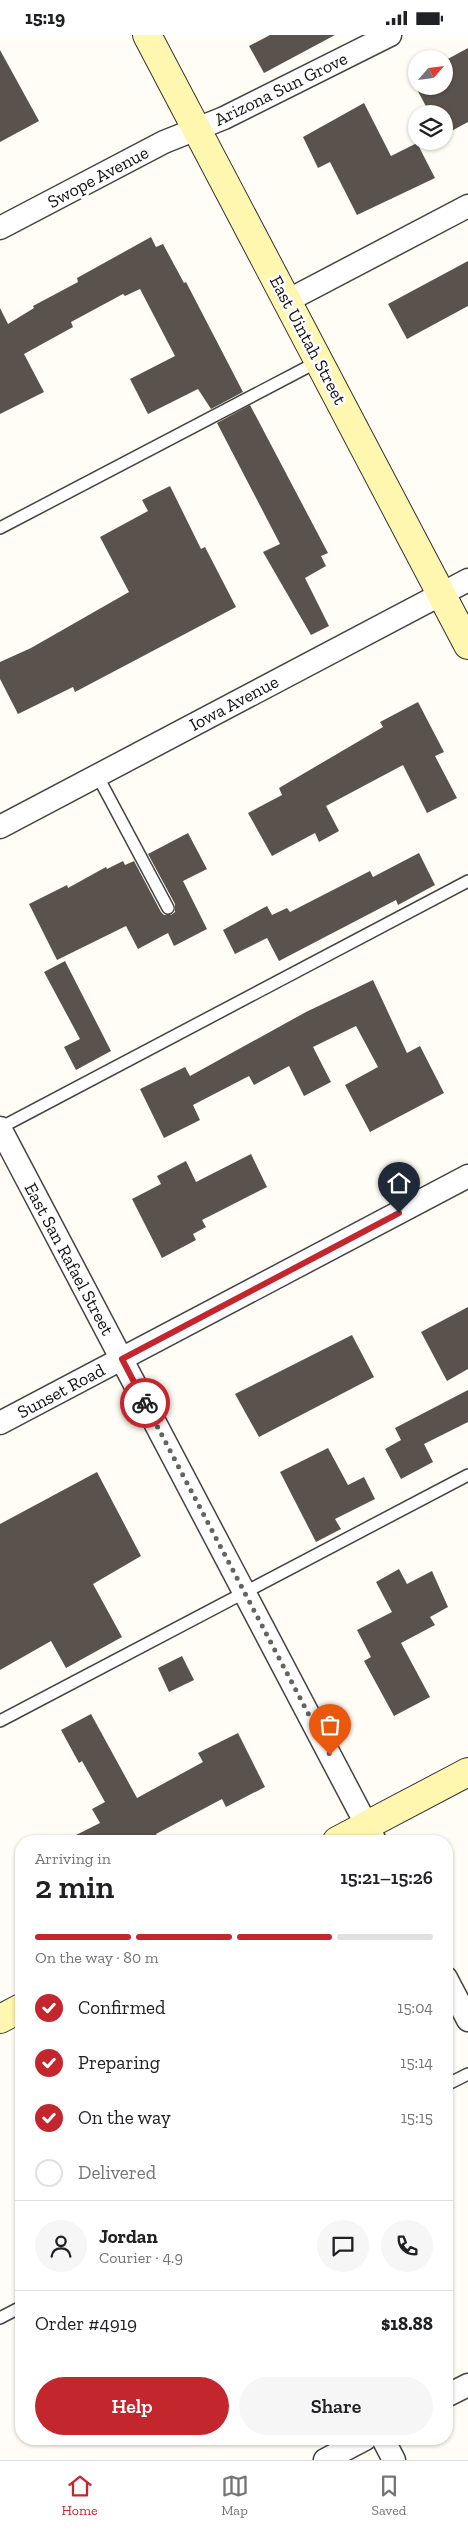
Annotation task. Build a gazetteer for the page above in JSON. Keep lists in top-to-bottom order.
{
  "streets": {
    "main road": ["East Uintah Street"],
    "street": [
      "Arizona Sun Grove",
      "Swope Avenue",
      "Iowa Avenue",
      "East San Rafael Street",
      "Sunset Road"
    ]
  },
  "crossings": [
    ["Arizona Sun Grove", "Swope Avenue"],
    ["Arizona Sun Grove", "East Uintah Street"],
    ["Swope Avenue", "East Uintah Street"],
    ["East Uintah Street", "Iowa Avenue"],
    ["East San Rafael Street", "Sunset Road"]
  ],
  "north": "top right",
  "page": {
    "status": "15:19",
    "heading": ["2 min", "Arriving in", "15:21–15:26"],
    "panel": [
      "Jordan",
      "Courier · 4.9",
      "Order #4919",
      "$18.88"
    ],
    "bar": "On the way · 80 m",
    "list": [
      ["Confirmed", "15:04"],
      ["Preparing", "15:14"],
      ["On the way", "15:15"],
      "Delivered"
    ],
    "buttons": ["Help", "Share"],
    "tabs": ["Home", "Map", "Saved"]
  }
}
